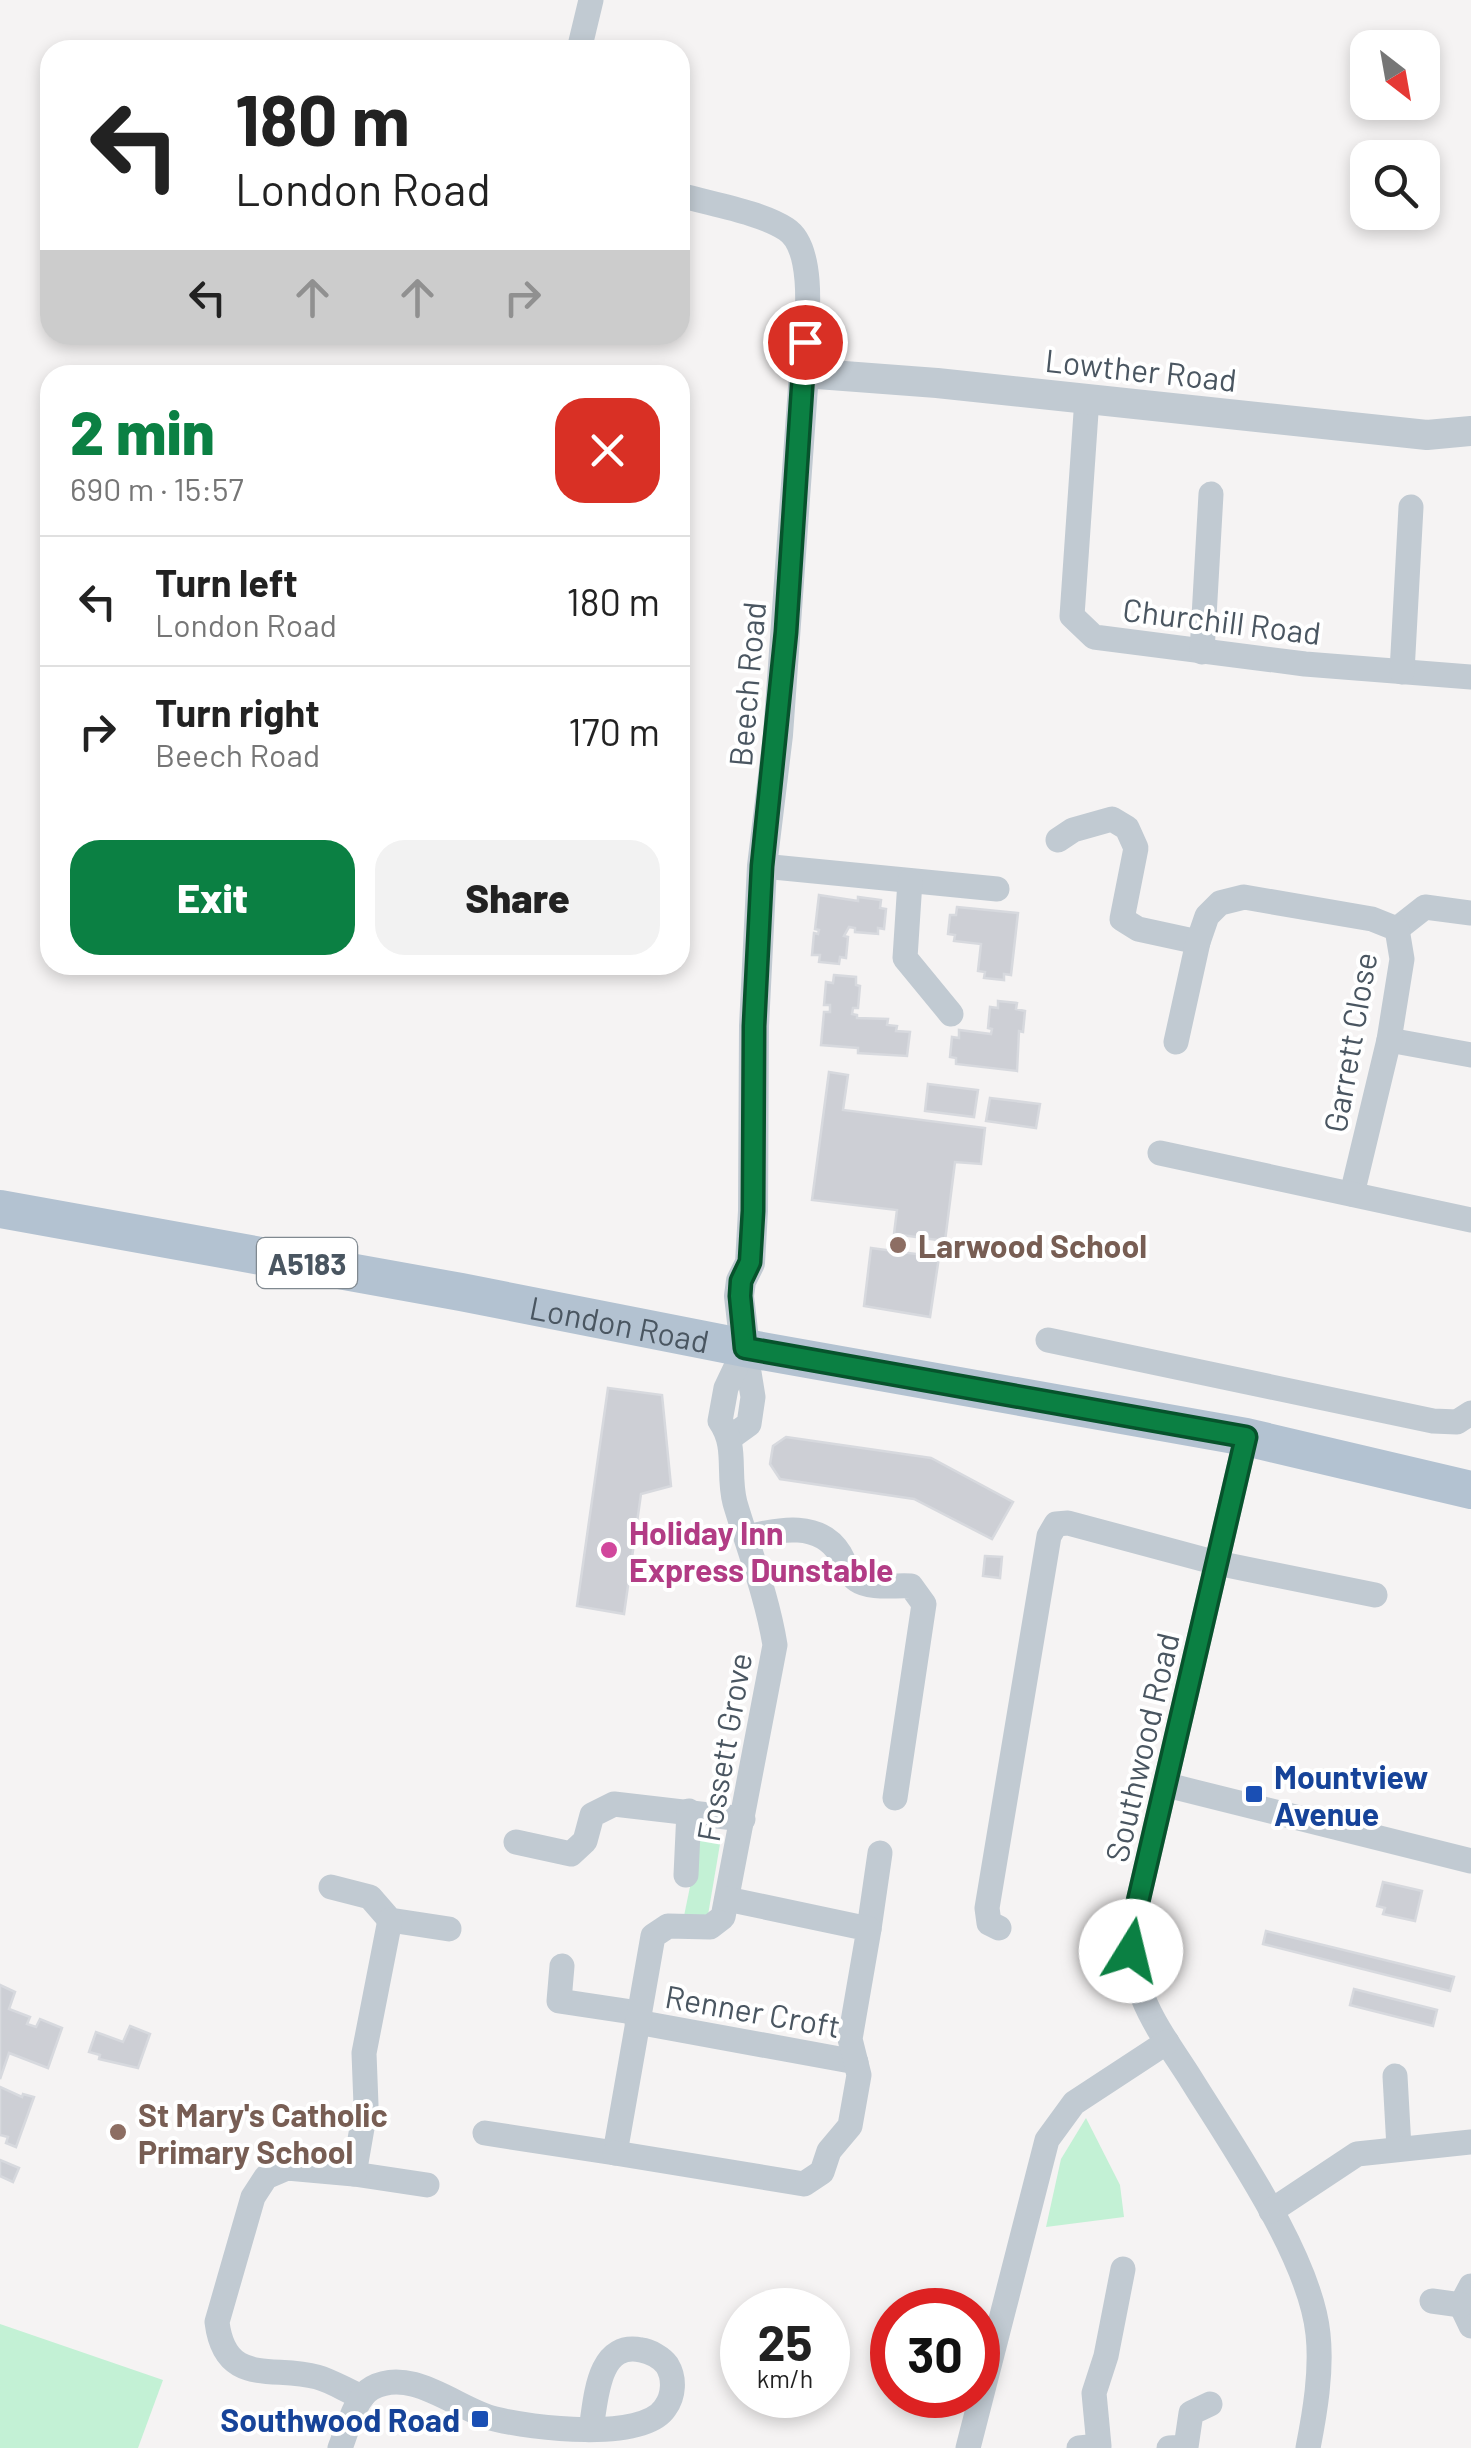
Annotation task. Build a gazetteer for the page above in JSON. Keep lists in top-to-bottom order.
{
  "streets": {
    "main road": ["A5183", "London Road"],
    "street": [
      "Lowther Road",
      "Churchill Road",
      "Beech Road",
      "Garrett Close",
      "Fossett Grove",
      "Southwood Road",
      "Renner Croft"
    ]
  },
  "crossings": [
    ["Lowther Road", "Churchill Road"],
    ["Lowther Road", "Beech Road"],
    ["Beech Road", "London Road"],
    ["Beech Road", "Fossett Grove"],
    ["London Road", "Fossett Grove"],
    ["London Road", "Southwood Road"]
  ],
  "places": {
    "other": ["Larwood School", "Holiday Inn Express Dunstable", "St Mary's Catholic Primary School"],
    "transit": ["Mountview Avenue", "Southwood Road"]
  },
  "north": "bottom right",
  "page": {
    "turn": ["180 m", "London Road"],
    "heading": ["2 min", "690 m · 15:57"],
    "list": [
      {
        "name": "Turn left",
        "note": "London Road",
        "value": "180 m"
      },
      {
        "name": "Turn right",
        "note": "Beech Road",
        "value": "170 m"
      }
    ],
    "buttons": ["Exit", "Share"],
    "speed": "25 km/h",
    "limit": "30"
  }
}
